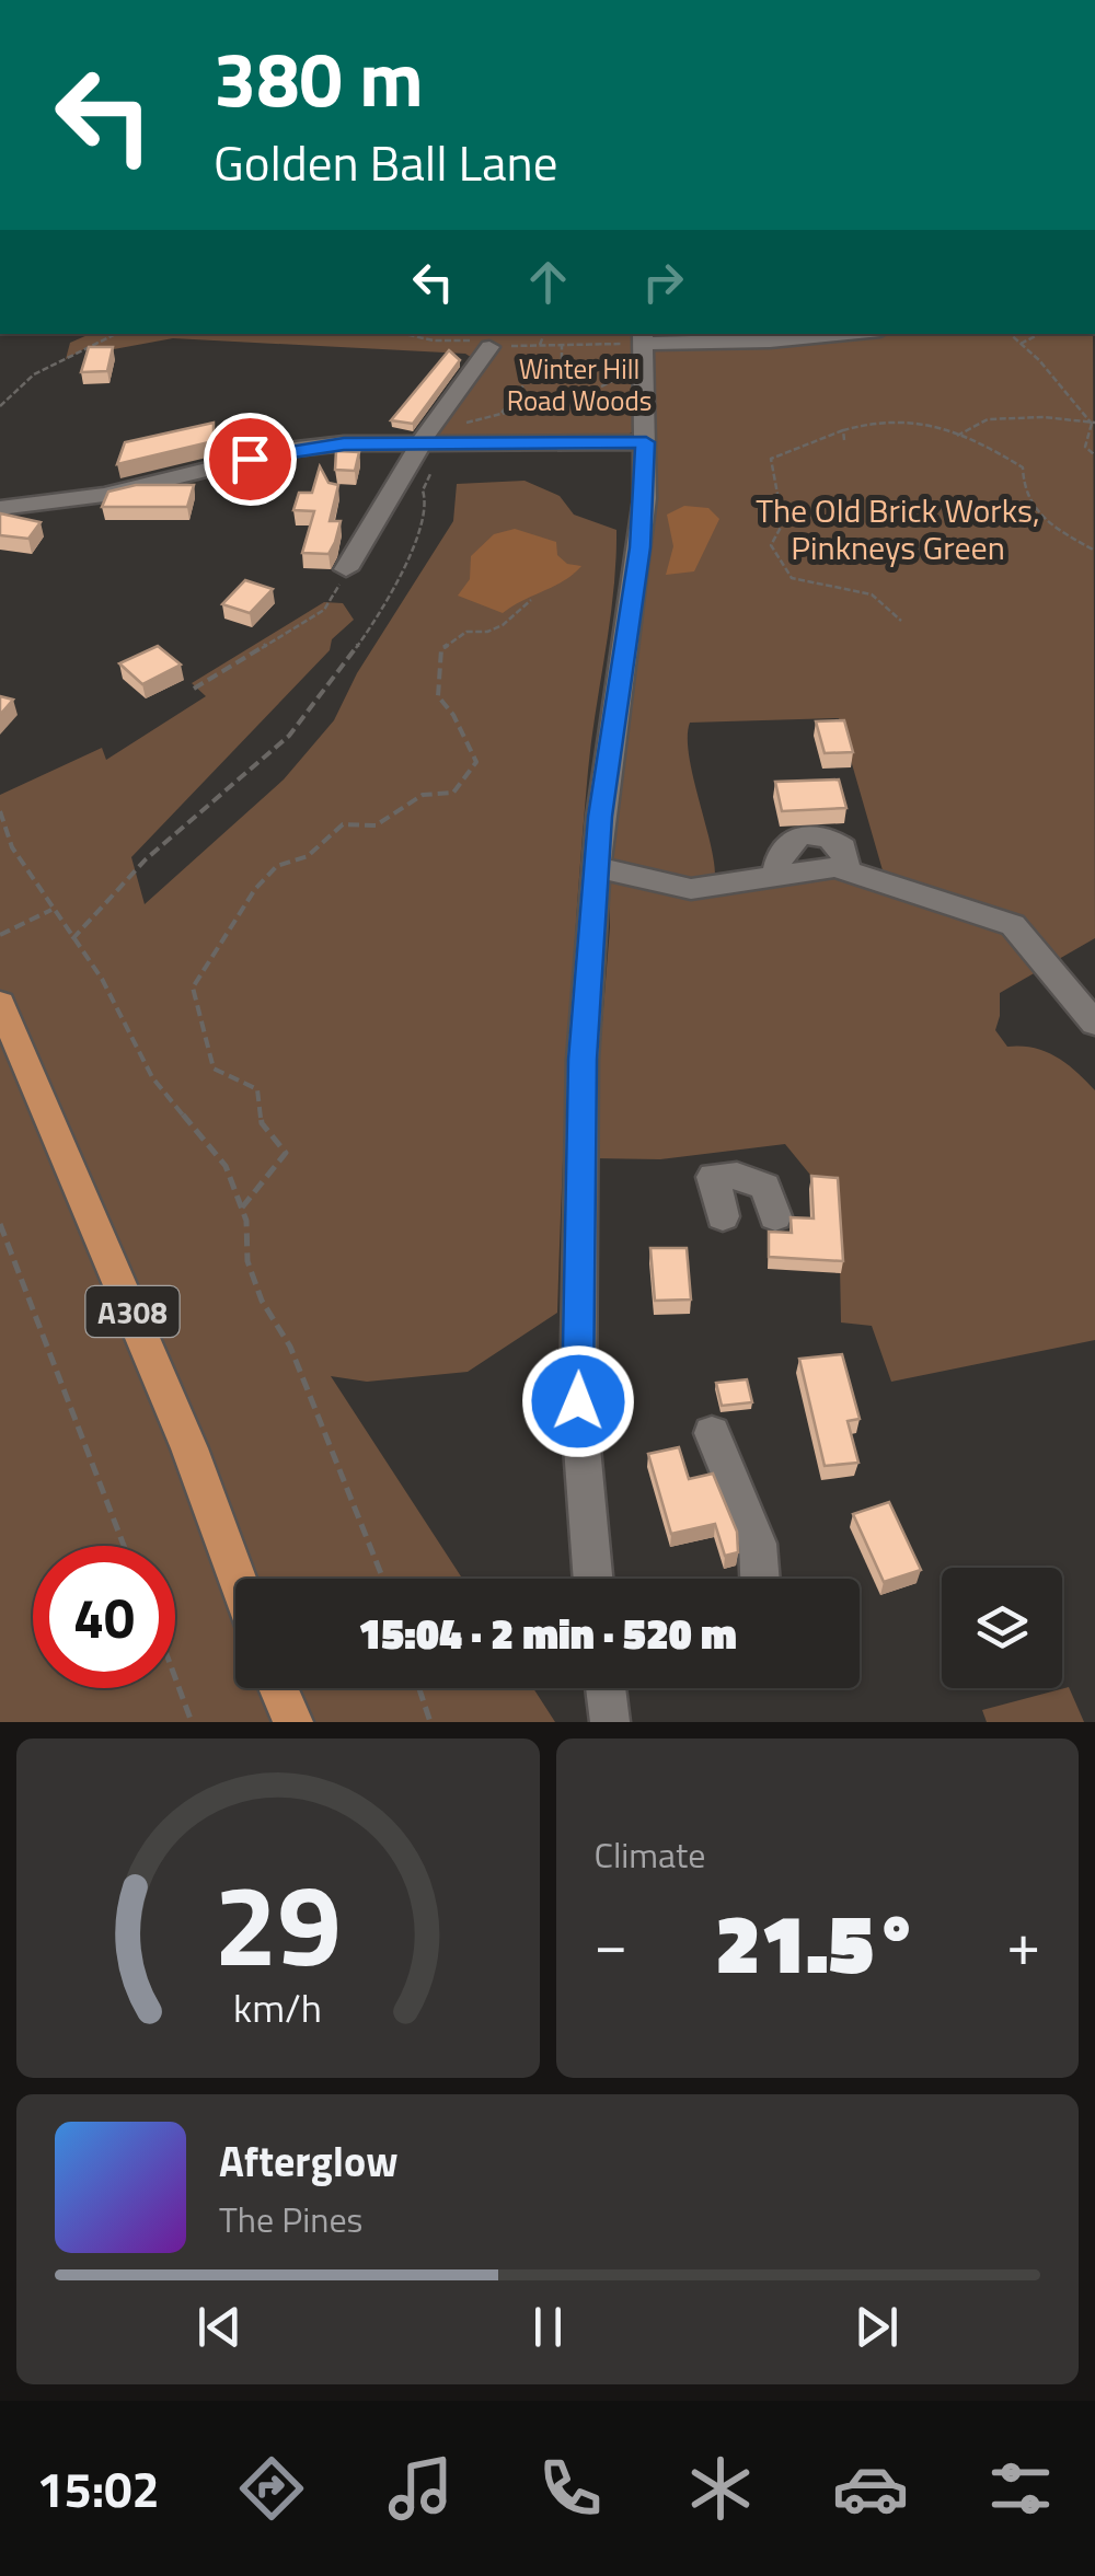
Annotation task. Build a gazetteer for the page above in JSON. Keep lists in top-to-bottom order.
{
  "streets": {
    "main road": ["A308"]
  },
  "parks": ["Winter Hill Road Woods", "The Old Brick Works, Pinkneys Green"],
  "page": {
    "turn": ["380 m", "Golden Ball Lane"],
    "limit": "40",
    "trip": "15:04 · 2 min · 520 m",
    "tile": "Climate",
    "heat": ["−", "21.5°", "+"],
    "song": ["Afterglow", "The Pines"],
    "tabs": "15:02",
    "gauge": ["29", "km/h"]
  }
}
